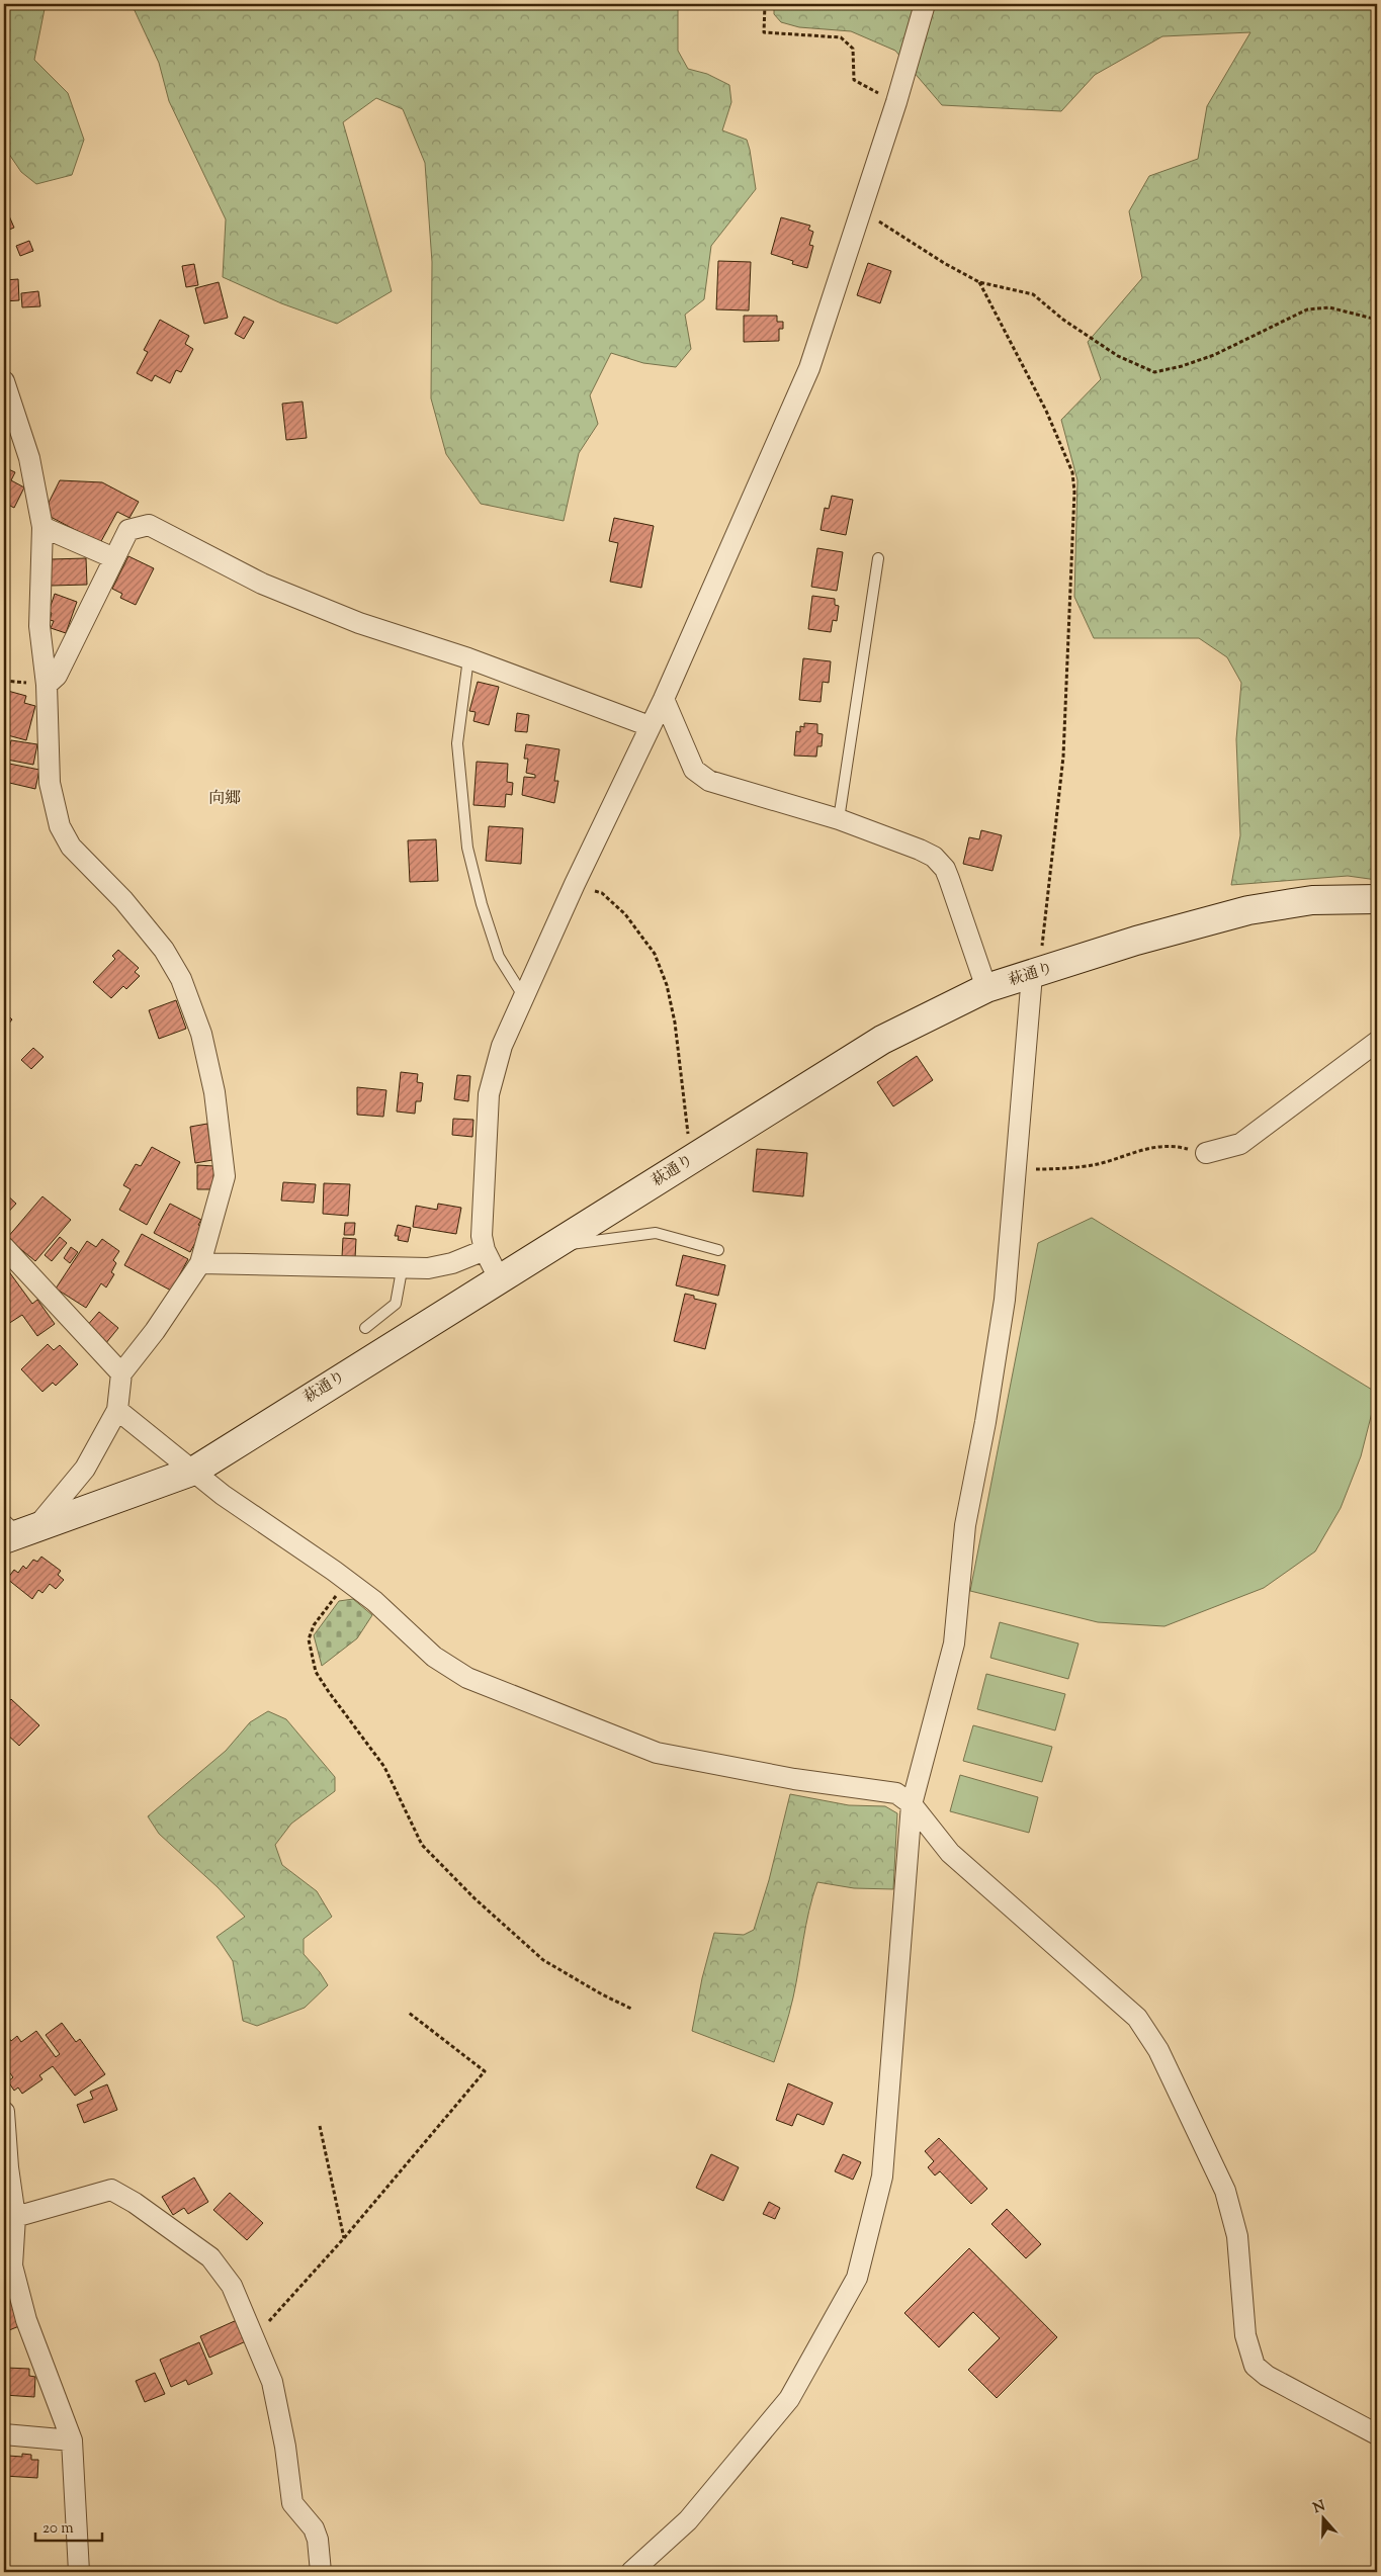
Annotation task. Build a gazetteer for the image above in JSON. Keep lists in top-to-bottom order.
{
  "streets": {
    "street": ["萩通り"]
  },
  "districts": ["向郷"],
  "scale_bar": "20 m",
  "north": "top"
}
